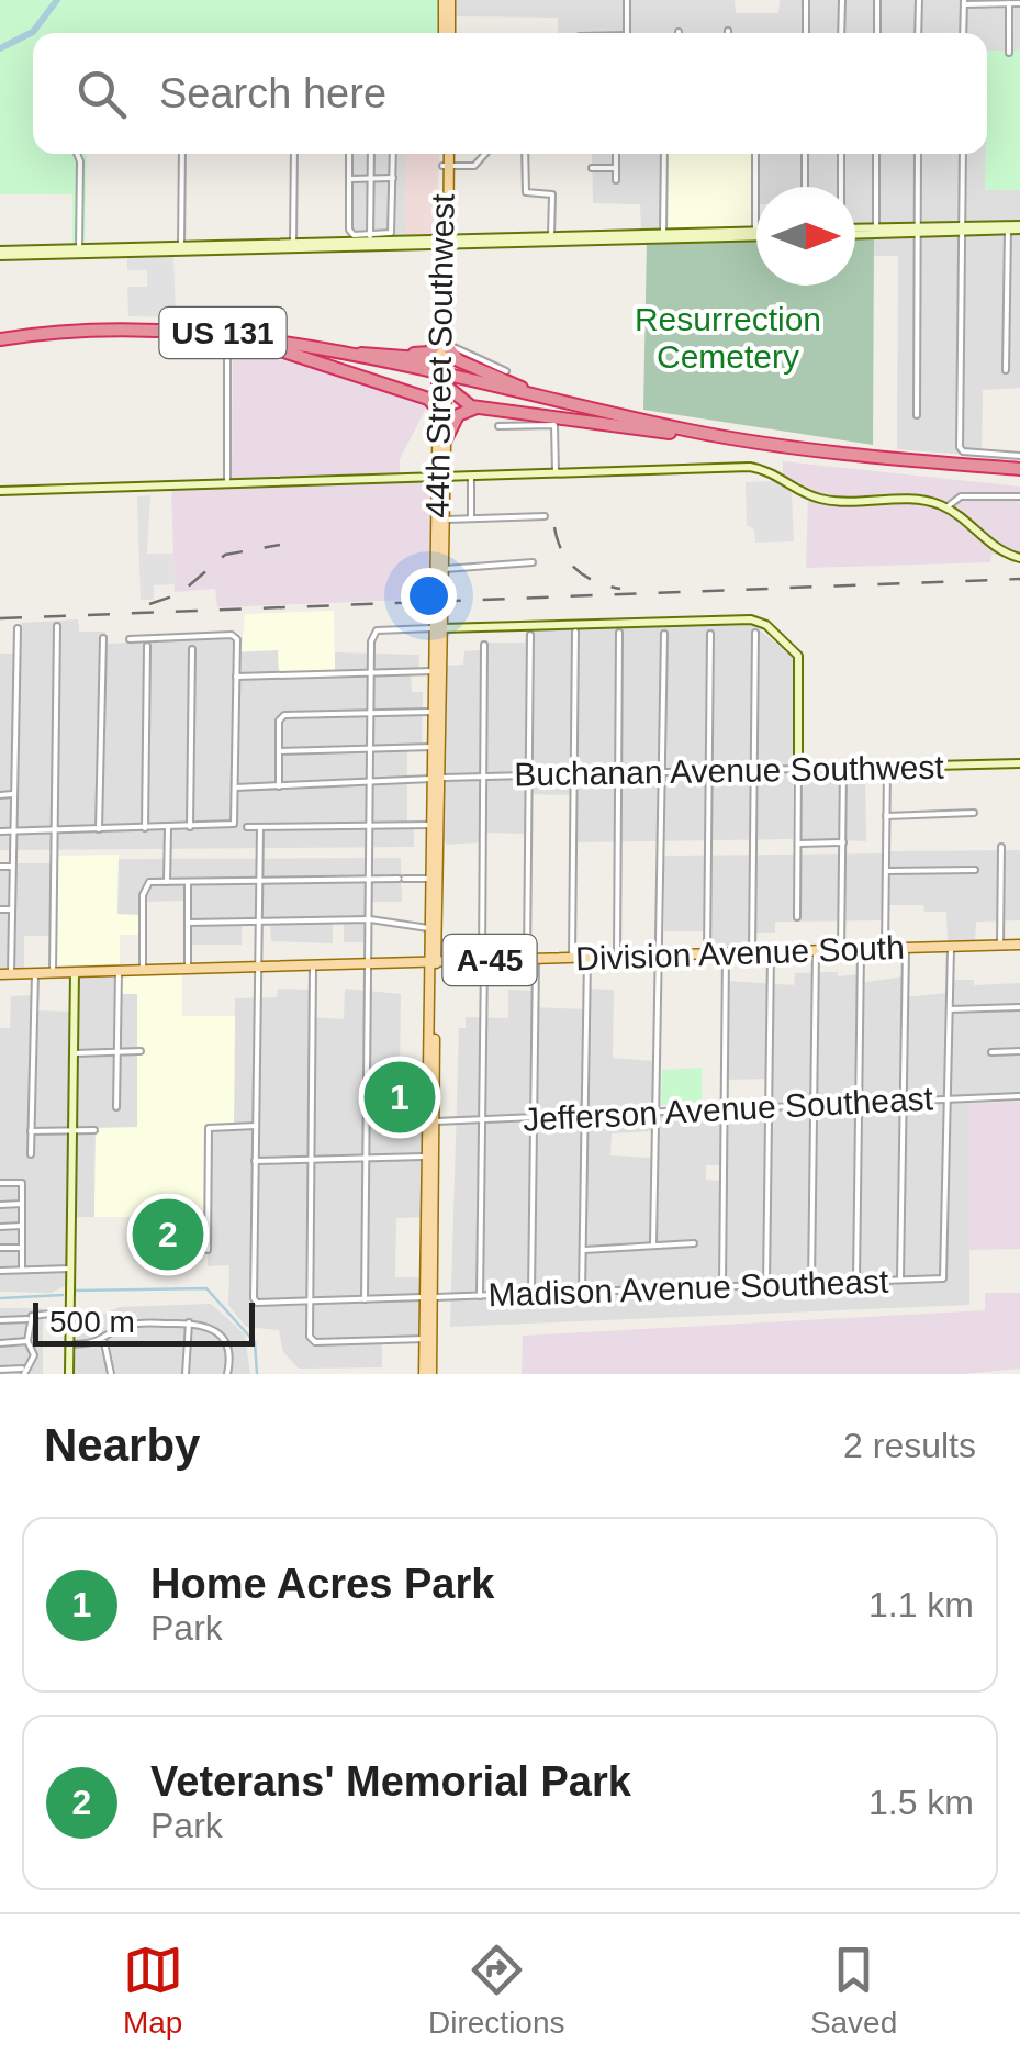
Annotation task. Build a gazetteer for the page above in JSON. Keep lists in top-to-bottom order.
{
  "streets": {
    "highway": ["US 131"],
    "main road": ["44th Street Southwest", "Division Avenue South", "A-45"],
    "street": ["Buchanan Avenue Southwest", "Jefferson Avenue Southeast", "Madison Avenue Southeast"]
  },
  "crossings": [
    ["44th Street Southwest", "Buchanan Avenue Southwest"],
    ["44th Street Southwest", "Division Avenue South"],
    ["Jefferson Avenue Southeast", "Madison Avenue Southeast"]
  ],
  "parks": ["Resurrection Cemetery"],
  "scale_bar": "500 m",
  "north": "right",
  "page": {
    "search": "Search here",
    "pins": ["1", "2"],
    "scale": "500 m",
    "heading": ["Nearby", "2 results"],
    "list": [
      {
        "mark": "1",
        "name": "Home Acres Park",
        "note": "Park",
        "value": "1.1 km"
      },
      {
        "mark": "2",
        "name": "Veterans' Memorial Park",
        "note": "Park",
        "value": "1.5 km"
      }
    ],
    "nav": ["Map", "Directions", "Saved"]
  }
}
